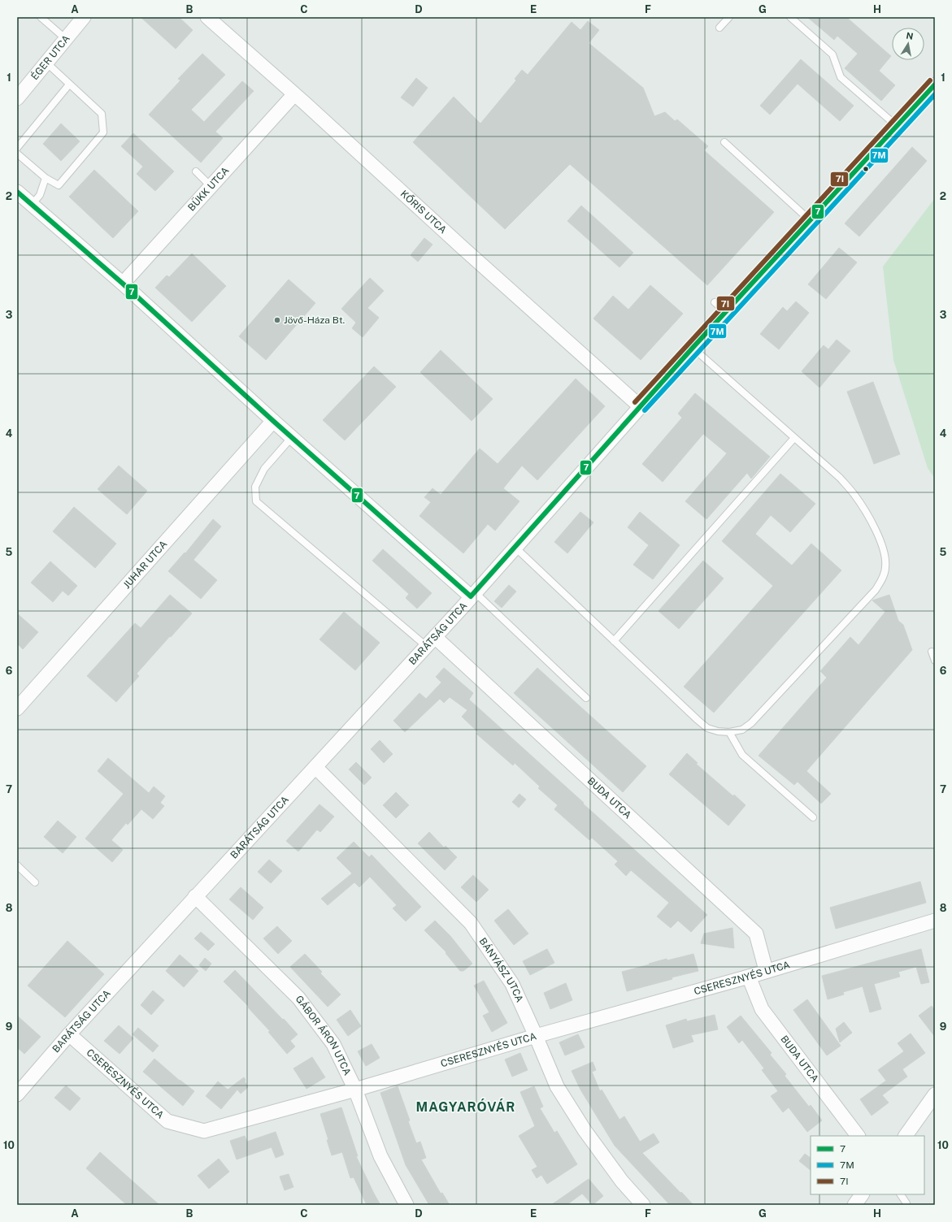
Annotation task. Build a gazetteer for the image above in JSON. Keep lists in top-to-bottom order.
{
  "streets": {
    "street": [
      "ÉGER UTCA",
      "BÜKK UTCA",
      "KŐRIS UTCA",
      "JUHAR UTCA",
      "BARÁTSÁG UTCA",
      "BUDA UTCA",
      "BÁNYÁSZ UTCA",
      "CSERESZNYÉS UTCA",
      "GÁBOR ÁRON UTCA"
    ]
  },
  "crossings": [
    ["BÜKK UTCA", "KŐRIS UTCA"],
    ["KŐRIS UTCA", "BARÁTSÁG UTCA"],
    ["BARÁTSÁG UTCA", "BUDA UTCA"],
    ["BARÁTSÁG UTCA", "BÁNYÁSZ UTCA"],
    ["BARÁTSÁG UTCA", "CSERESZNYÉS UTCA"],
    ["BARÁTSÁG UTCA", "GÁBOR ÁRON UTCA"],
    ["BUDA UTCA", "CSERESZNYÉS UTCA"],
    ["BÁNYÁSZ UTCA", "CSERESZNYÉS UTCA"],
    ["CSERESZNYÉS UTCA", "GÁBOR ÁRON UTCA"]
  ],
  "districts": ["MAGYARÓVÁR"],
  "places": ["Jövő-Háza Bt."],
  "lines": ["transit line 7I", "transit line 7", "transit line 7M"],
  "legend": ["7", "7M", "7I"],
  "north": "top",
  "grid": {
    "columns": [
      "A",
      "B",
      "C",
      "D",
      "E",
      "F",
      "G",
      "H"
    ],
    "rows": [
      "1",
      "2",
      "3",
      "4",
      "5",
      "6",
      "7",
      "8",
      "9",
      "10"
    ]
  }
}
